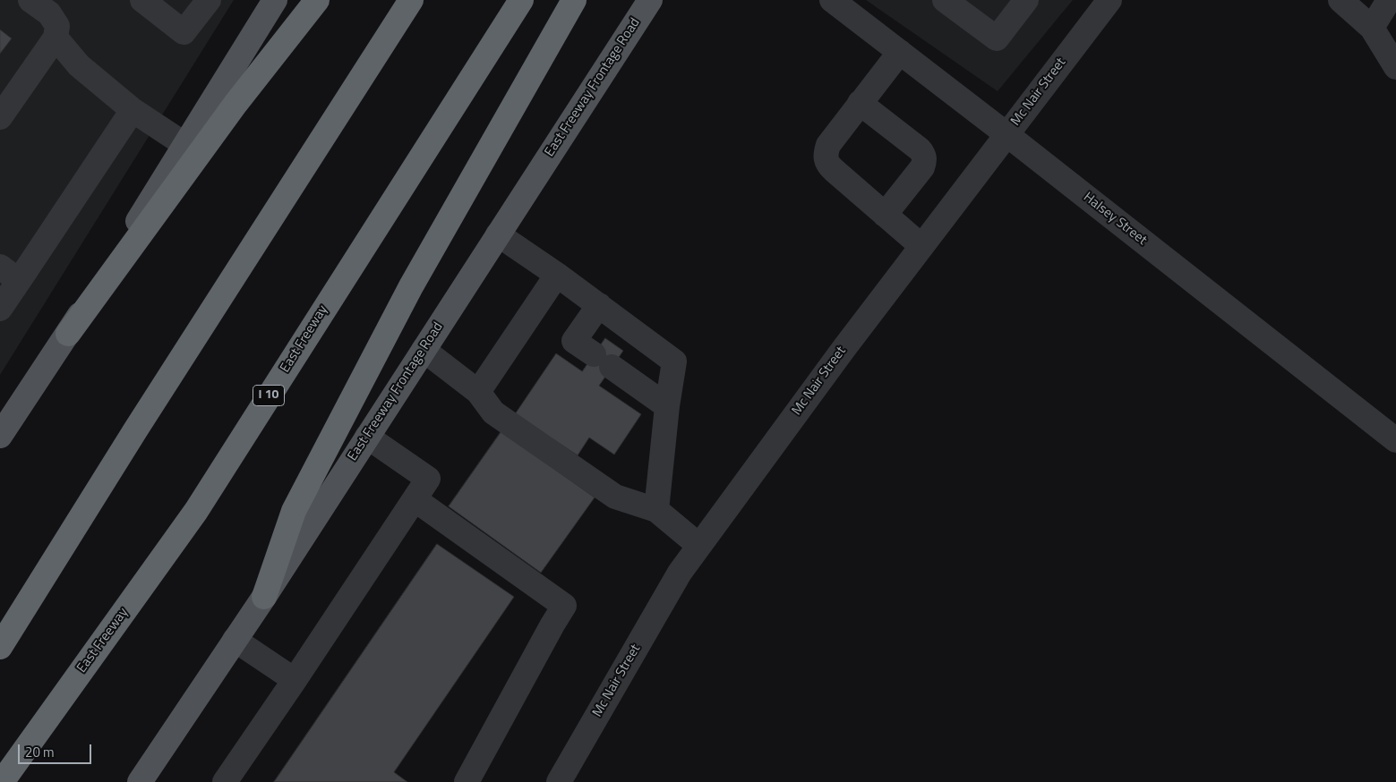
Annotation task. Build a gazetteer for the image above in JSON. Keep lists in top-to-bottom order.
{
  "streets": {
    "highway": ["East Freeway", "I 10"],
    "main road": ["East Freeway Frontage Road"],
    "street": ["Mc Nair Street", "Halsey Street"]
  },
  "crossings": [
    ["Mc Nair Street", "Halsey Street"]
  ],
  "scale_bar": "20 m"
}
